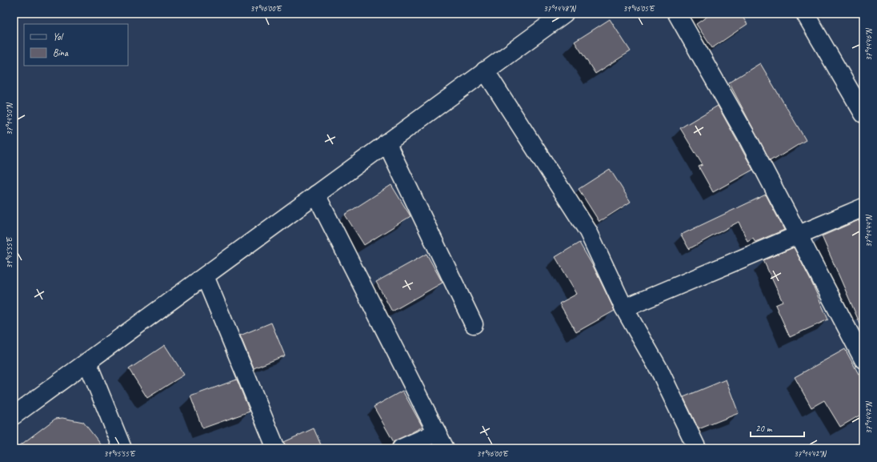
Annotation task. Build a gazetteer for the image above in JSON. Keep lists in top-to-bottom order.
{
  "legend": ["Yol", "Bina"],
  "scale_bar": "20 m",
  "coordinates": [
    "39°46'00\"E",
    "37°14'48\"N",
    "39°46'05\"E",
    "37°14'46\"N",
    "37°14'50\"N",
    "37°14'44\"N",
    "39°45'55\"E",
    "37°14'42\"N"
  ]
}
